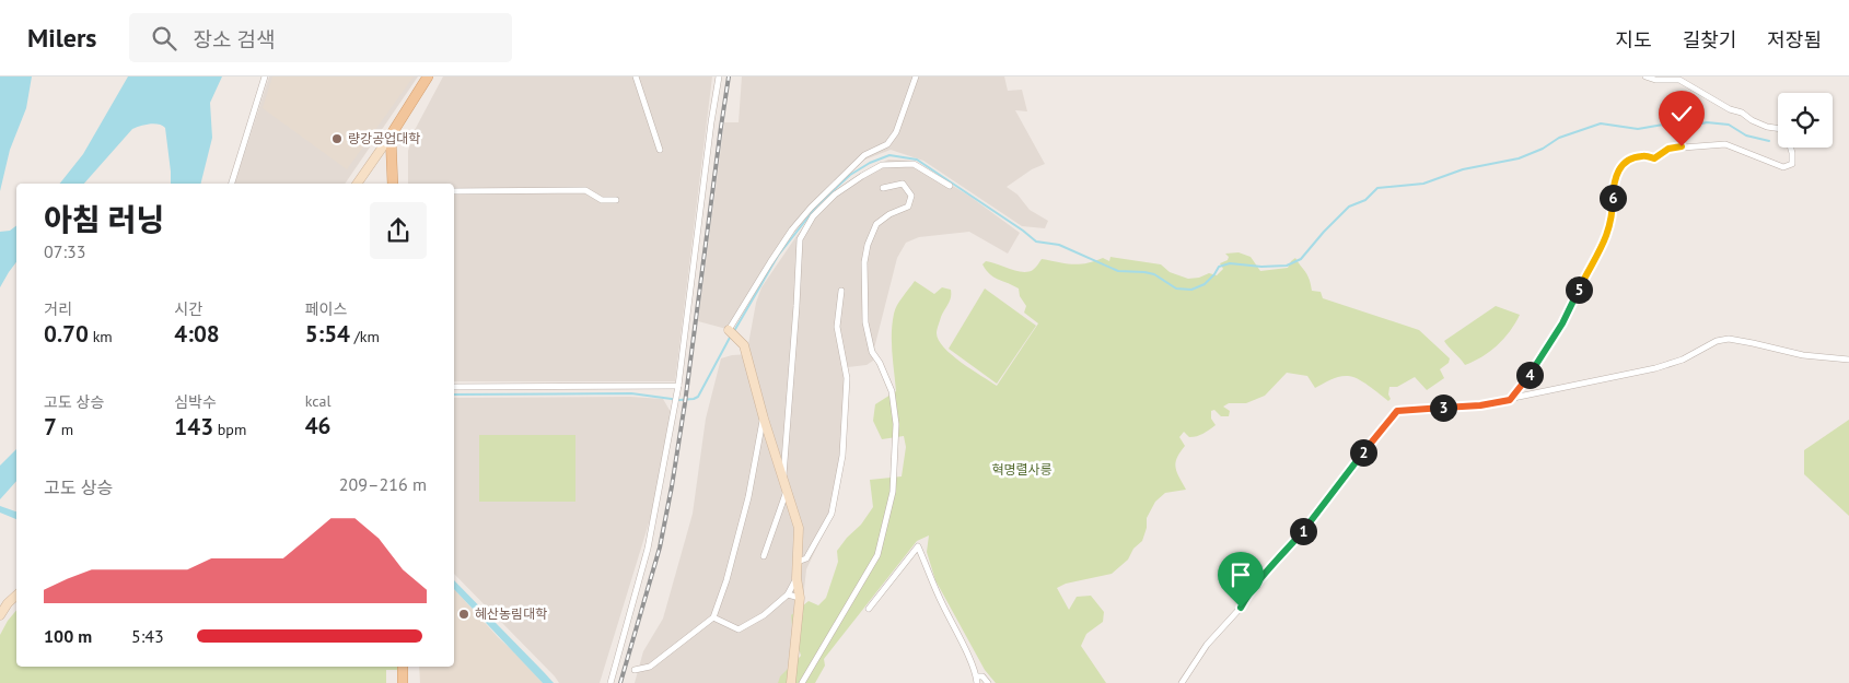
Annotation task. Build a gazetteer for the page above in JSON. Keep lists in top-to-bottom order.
{
  "parks": ["혁명렬사릉"],
  "places": ["량강공업대학", "혜산농림대학"],
  "page": {
    "header": "Milers",
    "search": "장소 검색",
    "nav": ["지도", "길찾기", "저장됨"],
    "heading": ["아침 러닝", "07:33"],
    "pins": [
      "6",
      "5",
      "4",
      "3",
      "2",
      "1"
    ],
    "stats": [
      ["거리", "0.70 km"],
      ["시간", "4:08"],
      ["페이스", "5:54 /km"],
      ["고도 상승", "7 m"],
      ["심박수", "143 bpm"],
      ["kcal", "46"]
    ],
    "chart": ["고도 상승", "209–216 m"],
    "list": [
      {
        "name": "100 m",
        "note": "5:43"
      }
    ]
  }
}
